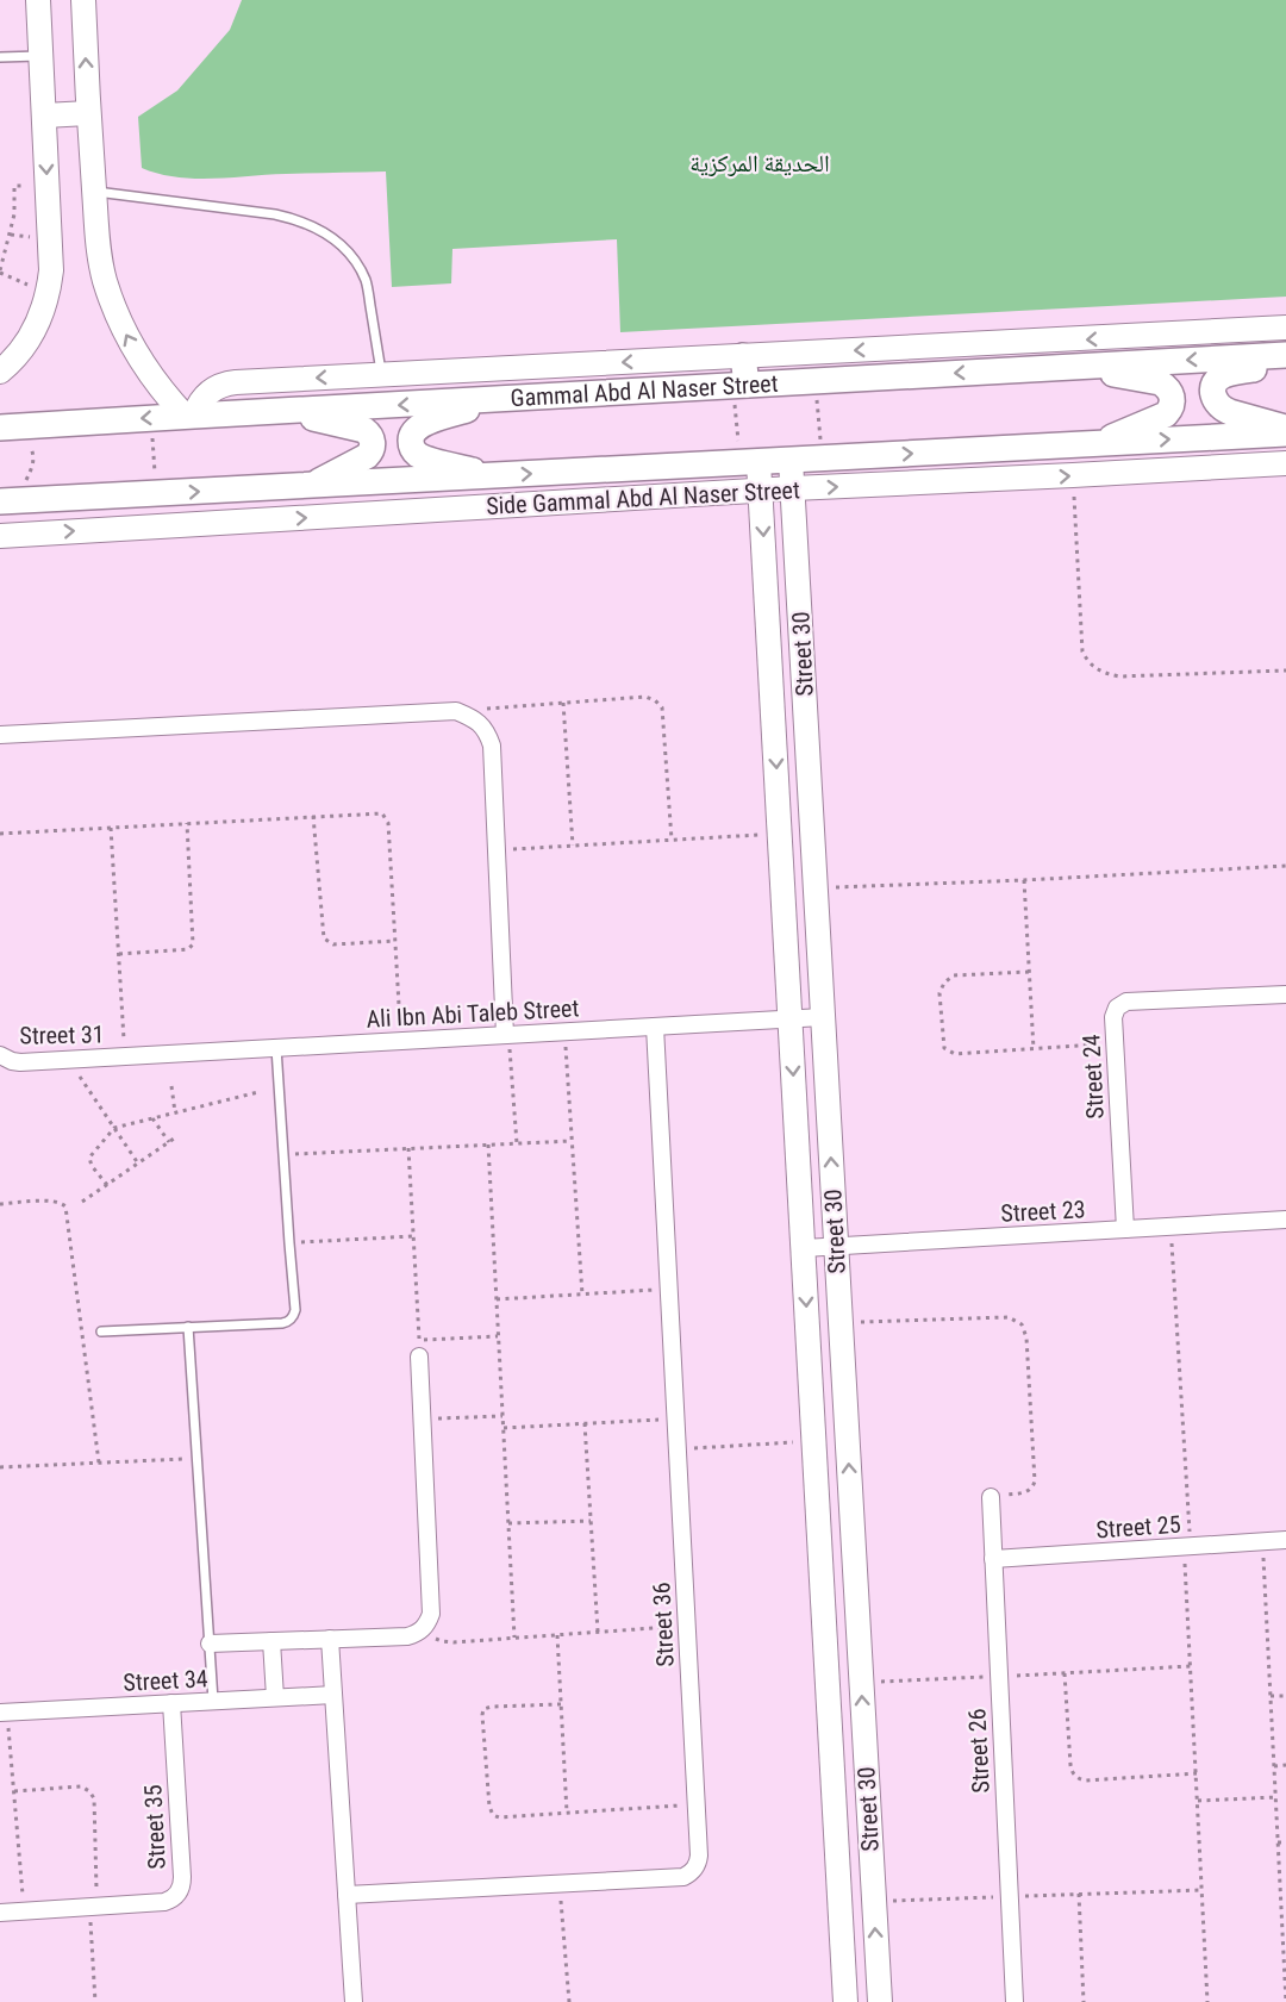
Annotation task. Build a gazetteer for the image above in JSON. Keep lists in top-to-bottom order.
{
  "streets": {
    "main road": ["Gammal Abd Al Naser Street", "Side Gammal Abd Al Naser Street", "Street 30"],
    "street": [
      "Ali Ibn Abi Taleb Street",
      "Street 31",
      "Street 24",
      "Street 23",
      "Street 25",
      "Street 36",
      "Street 34",
      "Street 26",
      "Street 35"
    ]
  },
  "crossings": [
    ["Side Gammal Abd Al Naser Street", "Street 30"],
    ["Street 30", "Ali Ibn Abi Taleb Street"],
    ["Street 30", "Street 23"],
    ["Ali Ibn Abi Taleb Street", "Street 31"],
    ["Ali Ibn Abi Taleb Street", "Street 36"],
    ["Street 24", "Street 23"],
    ["Street 25", "Street 26"],
    ["Street 34", "Street 35"]
  ],
  "parks": ["الحديقة المركزية"]
}
